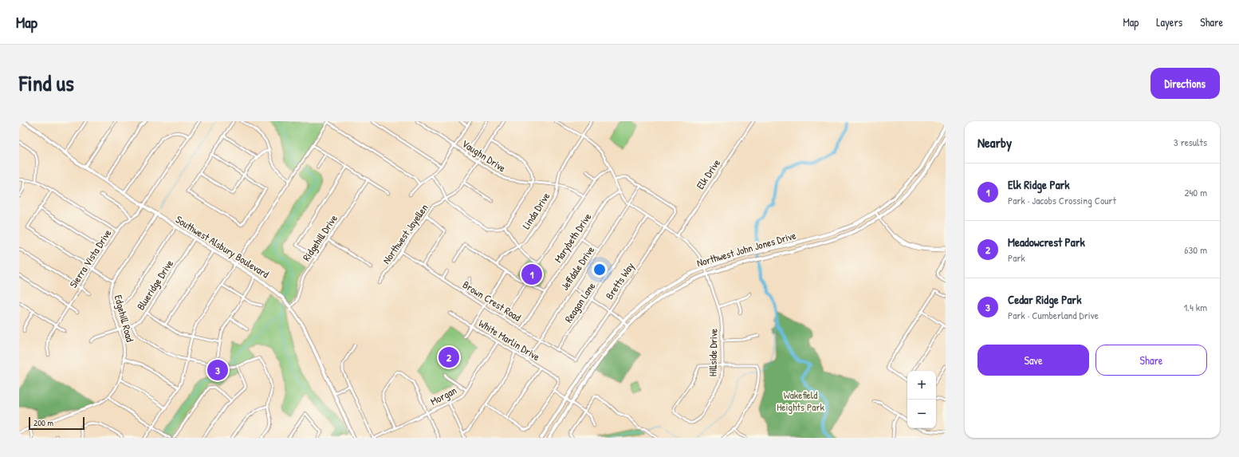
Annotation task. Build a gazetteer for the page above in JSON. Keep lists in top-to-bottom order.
{
  "streets": {
    "main road": ["Southwest Alsbury Boulevard", "Northwest John Jones Drive"],
    "street": [
      "Vaughn Drive",
      "Elk Drive",
      "Linda Drive",
      "Northwest Jayellen",
      "Ridgehill Drive",
      "Marybeth Drive",
      "Sierra Vista Drive",
      "Jeffdale Drive",
      "Bretts Way",
      "Blueridge Drive",
      "Brown Crest Road",
      "Reagan Lane",
      "Edgehill Road",
      "White Marlin Drive",
      "Hillside Drive",
      "Morgan"
    ]
  },
  "crossings": [
    ["Vaughn Drive", "Linda Drive"],
    ["Vaughn Drive", "Northwest Jayellen"],
    ["Elk Drive", "Hillside Drive"],
    ["Linda Drive", "Hillside Drive"],
    ["Northwest Jayellen", "Brown Crest Road"],
    ["Ridgehill Drive", "Southwest Alsbury Boulevard"],
    ["Marybeth Drive", "Brown Crest Road"],
    ["Marybeth Drive", "Hillside Drive"],
    ["Southwest Alsbury Boulevard", "Sierra Vista Drive"],
    ["Southwest Alsbury Boulevard", "Blueridge Drive"],
    ["Southwest Alsbury Boulevard", "Edgehill Road"],
    ["Northwest John Jones Drive", "Hillside Drive"],
    ["Jeffdale Drive", "Bretts Way"],
    ["Jeffdale Drive", "Brown Crest Road"],
    ["Jeffdale Drive", "White Marlin Drive"],
    ["Jeffdale Drive", "Hillside Drive"],
    ["Bretts Way", "Brown Crest Road"],
    ["Bretts Way", "Hillside Drive"],
    ["Blueridge Drive", "Edgehill Road"],
    ["Brown Crest Road", "Reagan Lane"],
    ["Reagan Lane", "Hillside Drive"],
    ["White Marlin Drive", "Morgan"]
  ],
  "parks": ["Wakefield Heights Park"],
  "scale_bar": "200 m",
  "page": {
    "header": "Map",
    "nav": ["Map", "Layers", "Share"],
    "title": "Find us",
    "buttons": [
      "Directions",
      ["Save", "Share"]
    ],
    "heading": ["Nearby", "3 results"],
    "list": [
      {
        "mark": "1",
        "name": "Elk Ridge Park",
        "note": "Park · Jacobs Crossing Court",
        "value": "240 m"
      },
      {
        "mark": "2",
        "name": "Meadowcrest Park",
        "note": "Park",
        "value": "630 m"
      },
      {
        "mark": "3",
        "name": "Cedar Ridge Park",
        "note": "Park · Cumberland Drive",
        "value": "1.4 km"
      }
    ],
    "pins": ["1", "2", "3"],
    "map_buttons": ["+", "−"],
    "scale": "200 m"
  }
}
